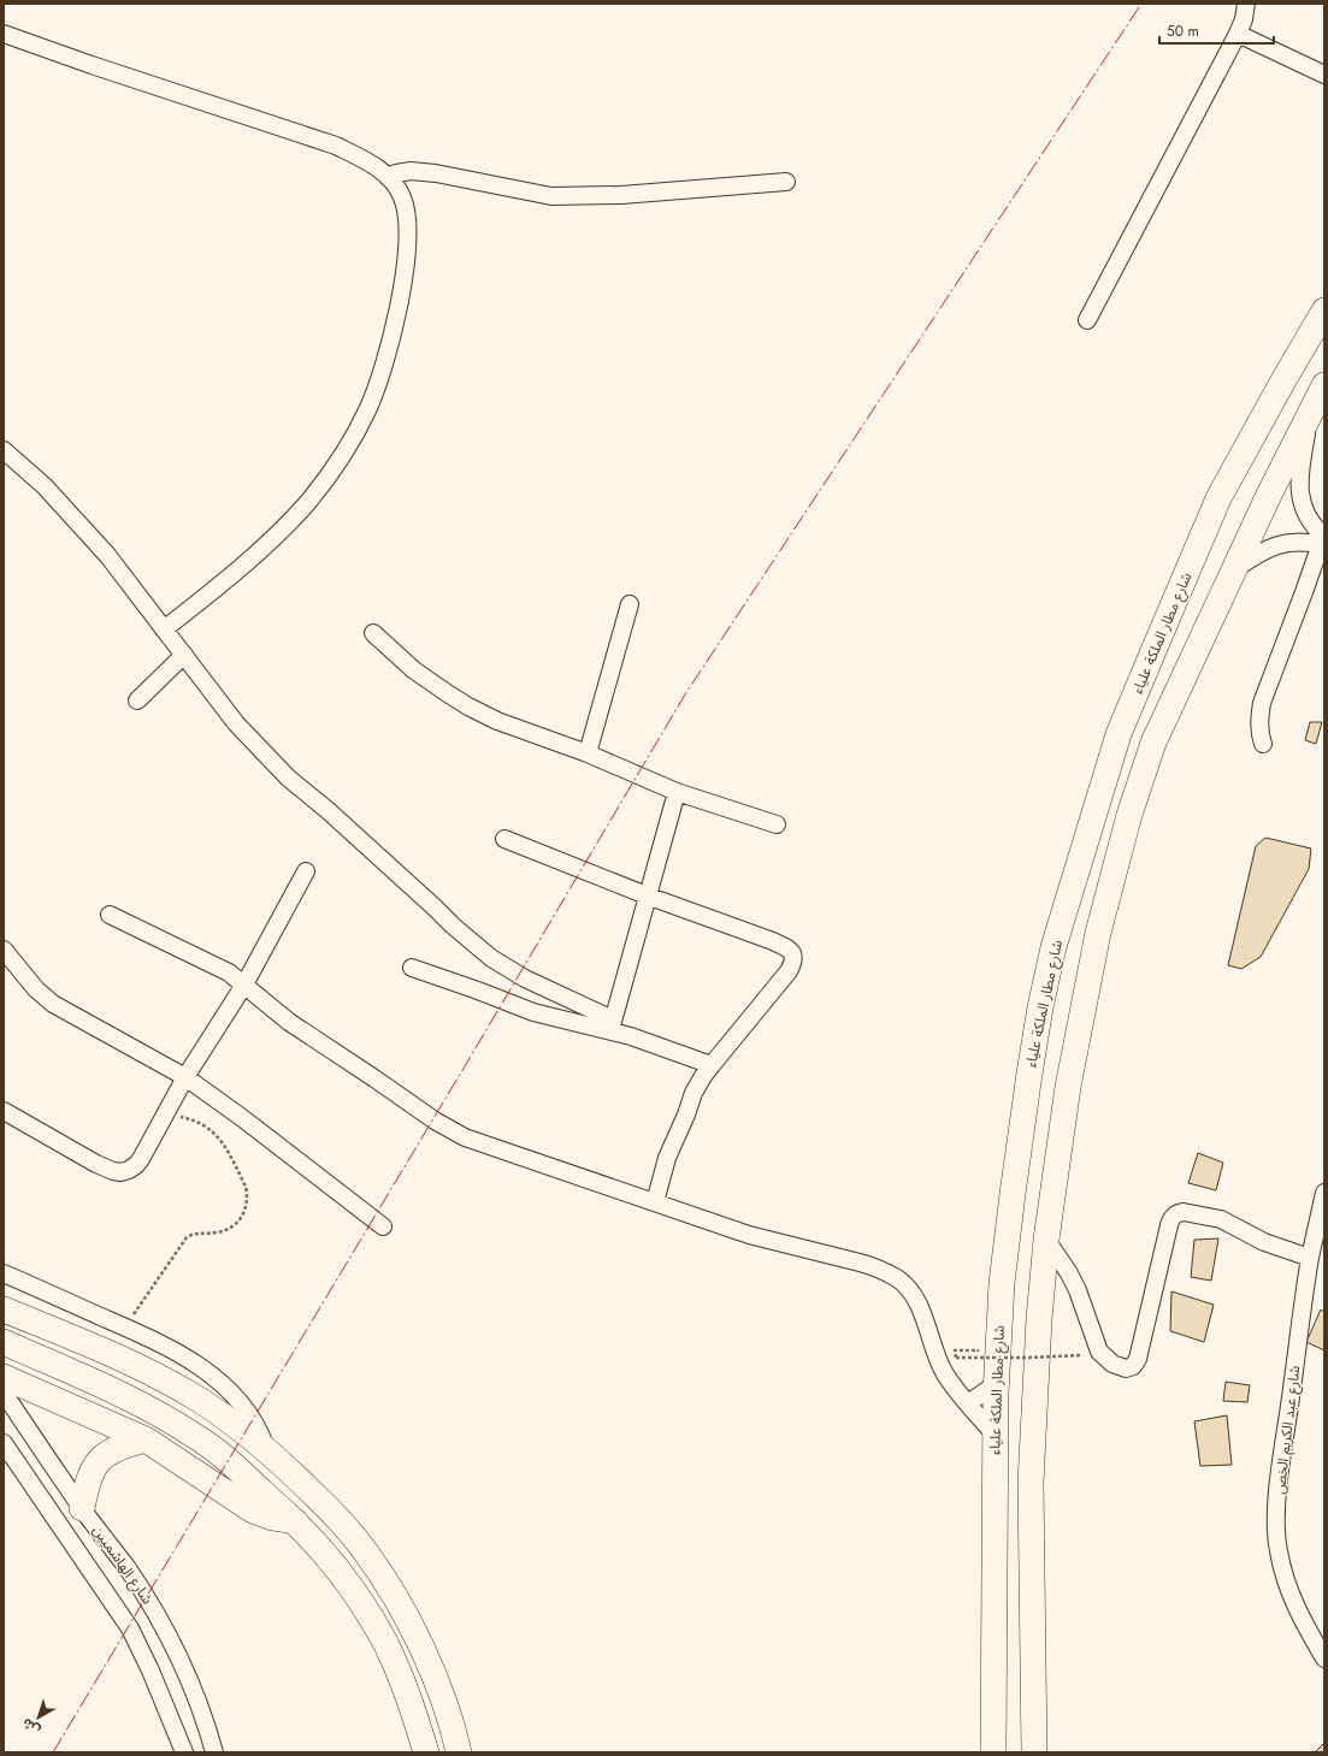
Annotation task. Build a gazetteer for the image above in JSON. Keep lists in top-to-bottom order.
{
  "streets": {
    "highway": ["شارع مطار الملكة علياء"],
    "street": ["شارع عبد الكريم الخص", "شارع الهاشميين"]
  },
  "scale_bar": "50 m",
  "north": "bottom left"
}
